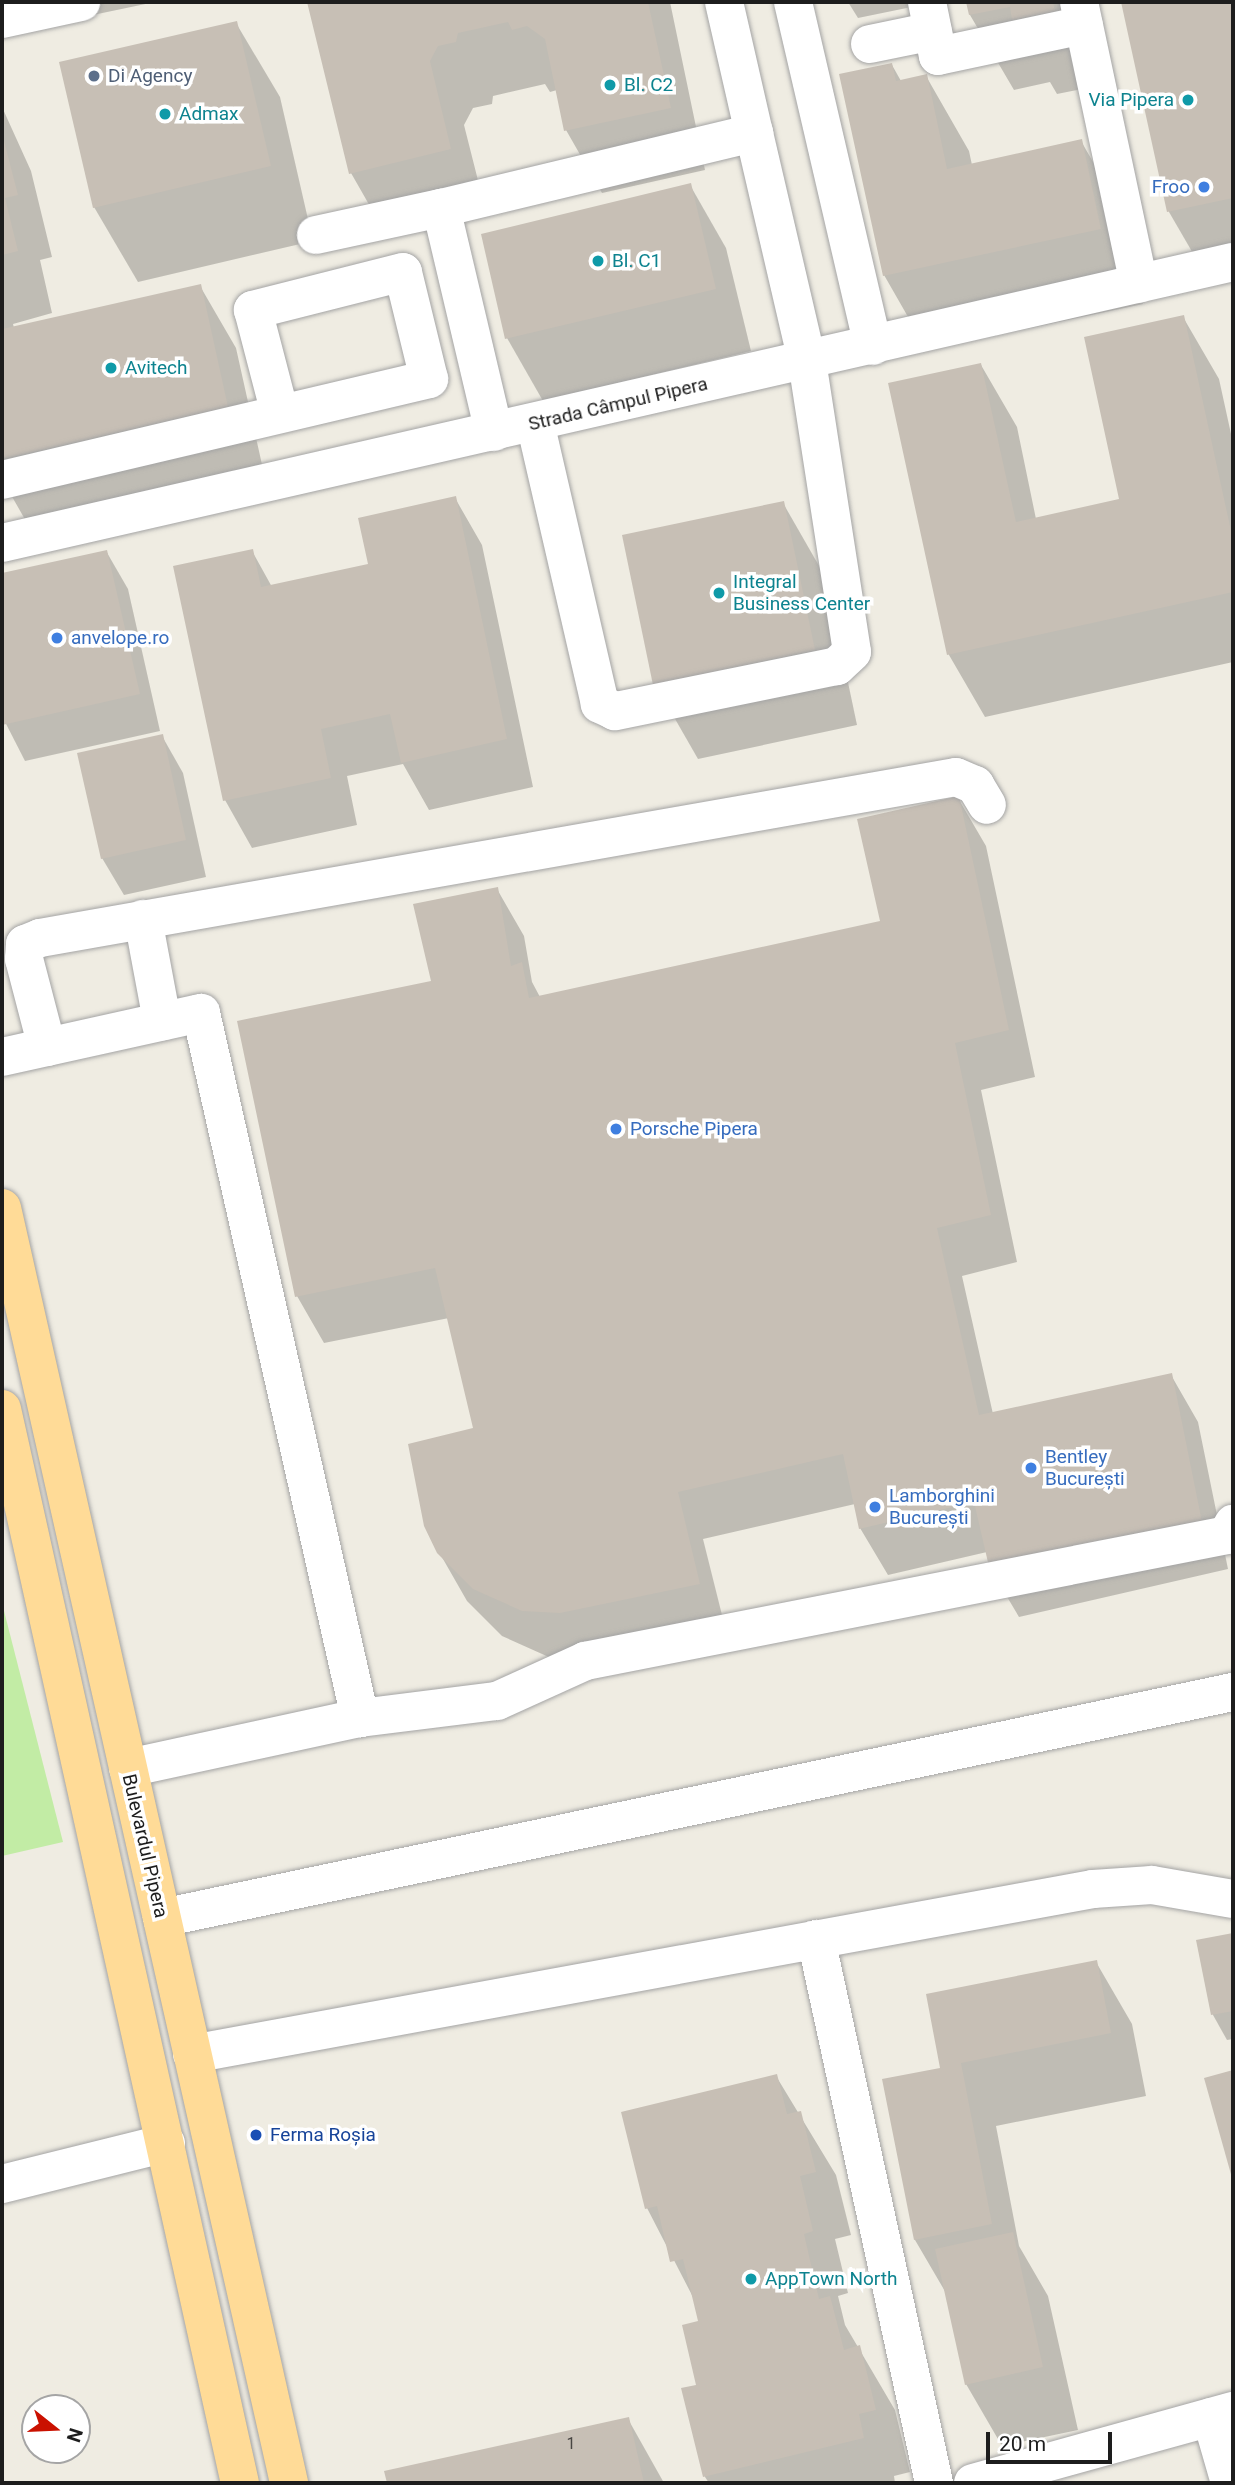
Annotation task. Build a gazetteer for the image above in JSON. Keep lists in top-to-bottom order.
{
  "streets": {
    "main road": ["Bulevardul Pipera"],
    "street": ["Strada Câmpul Pipera"]
  },
  "places": [
    "Di Agency",
    "Bl. C2",
    "Via Pipera",
    "Admax",
    "Froo",
    "Bl. C1",
    "Avitech",
    "Integral Business Center",
    "anvelope.ro",
    "Porsche Pipera",
    "Bentley București",
    "Lamborghini București",
    "Ferma Roșia",
    "AppTown North"
  ],
  "house_numbers": ["1"],
  "scale_bar": "20 m",
  "north": "right"
}
